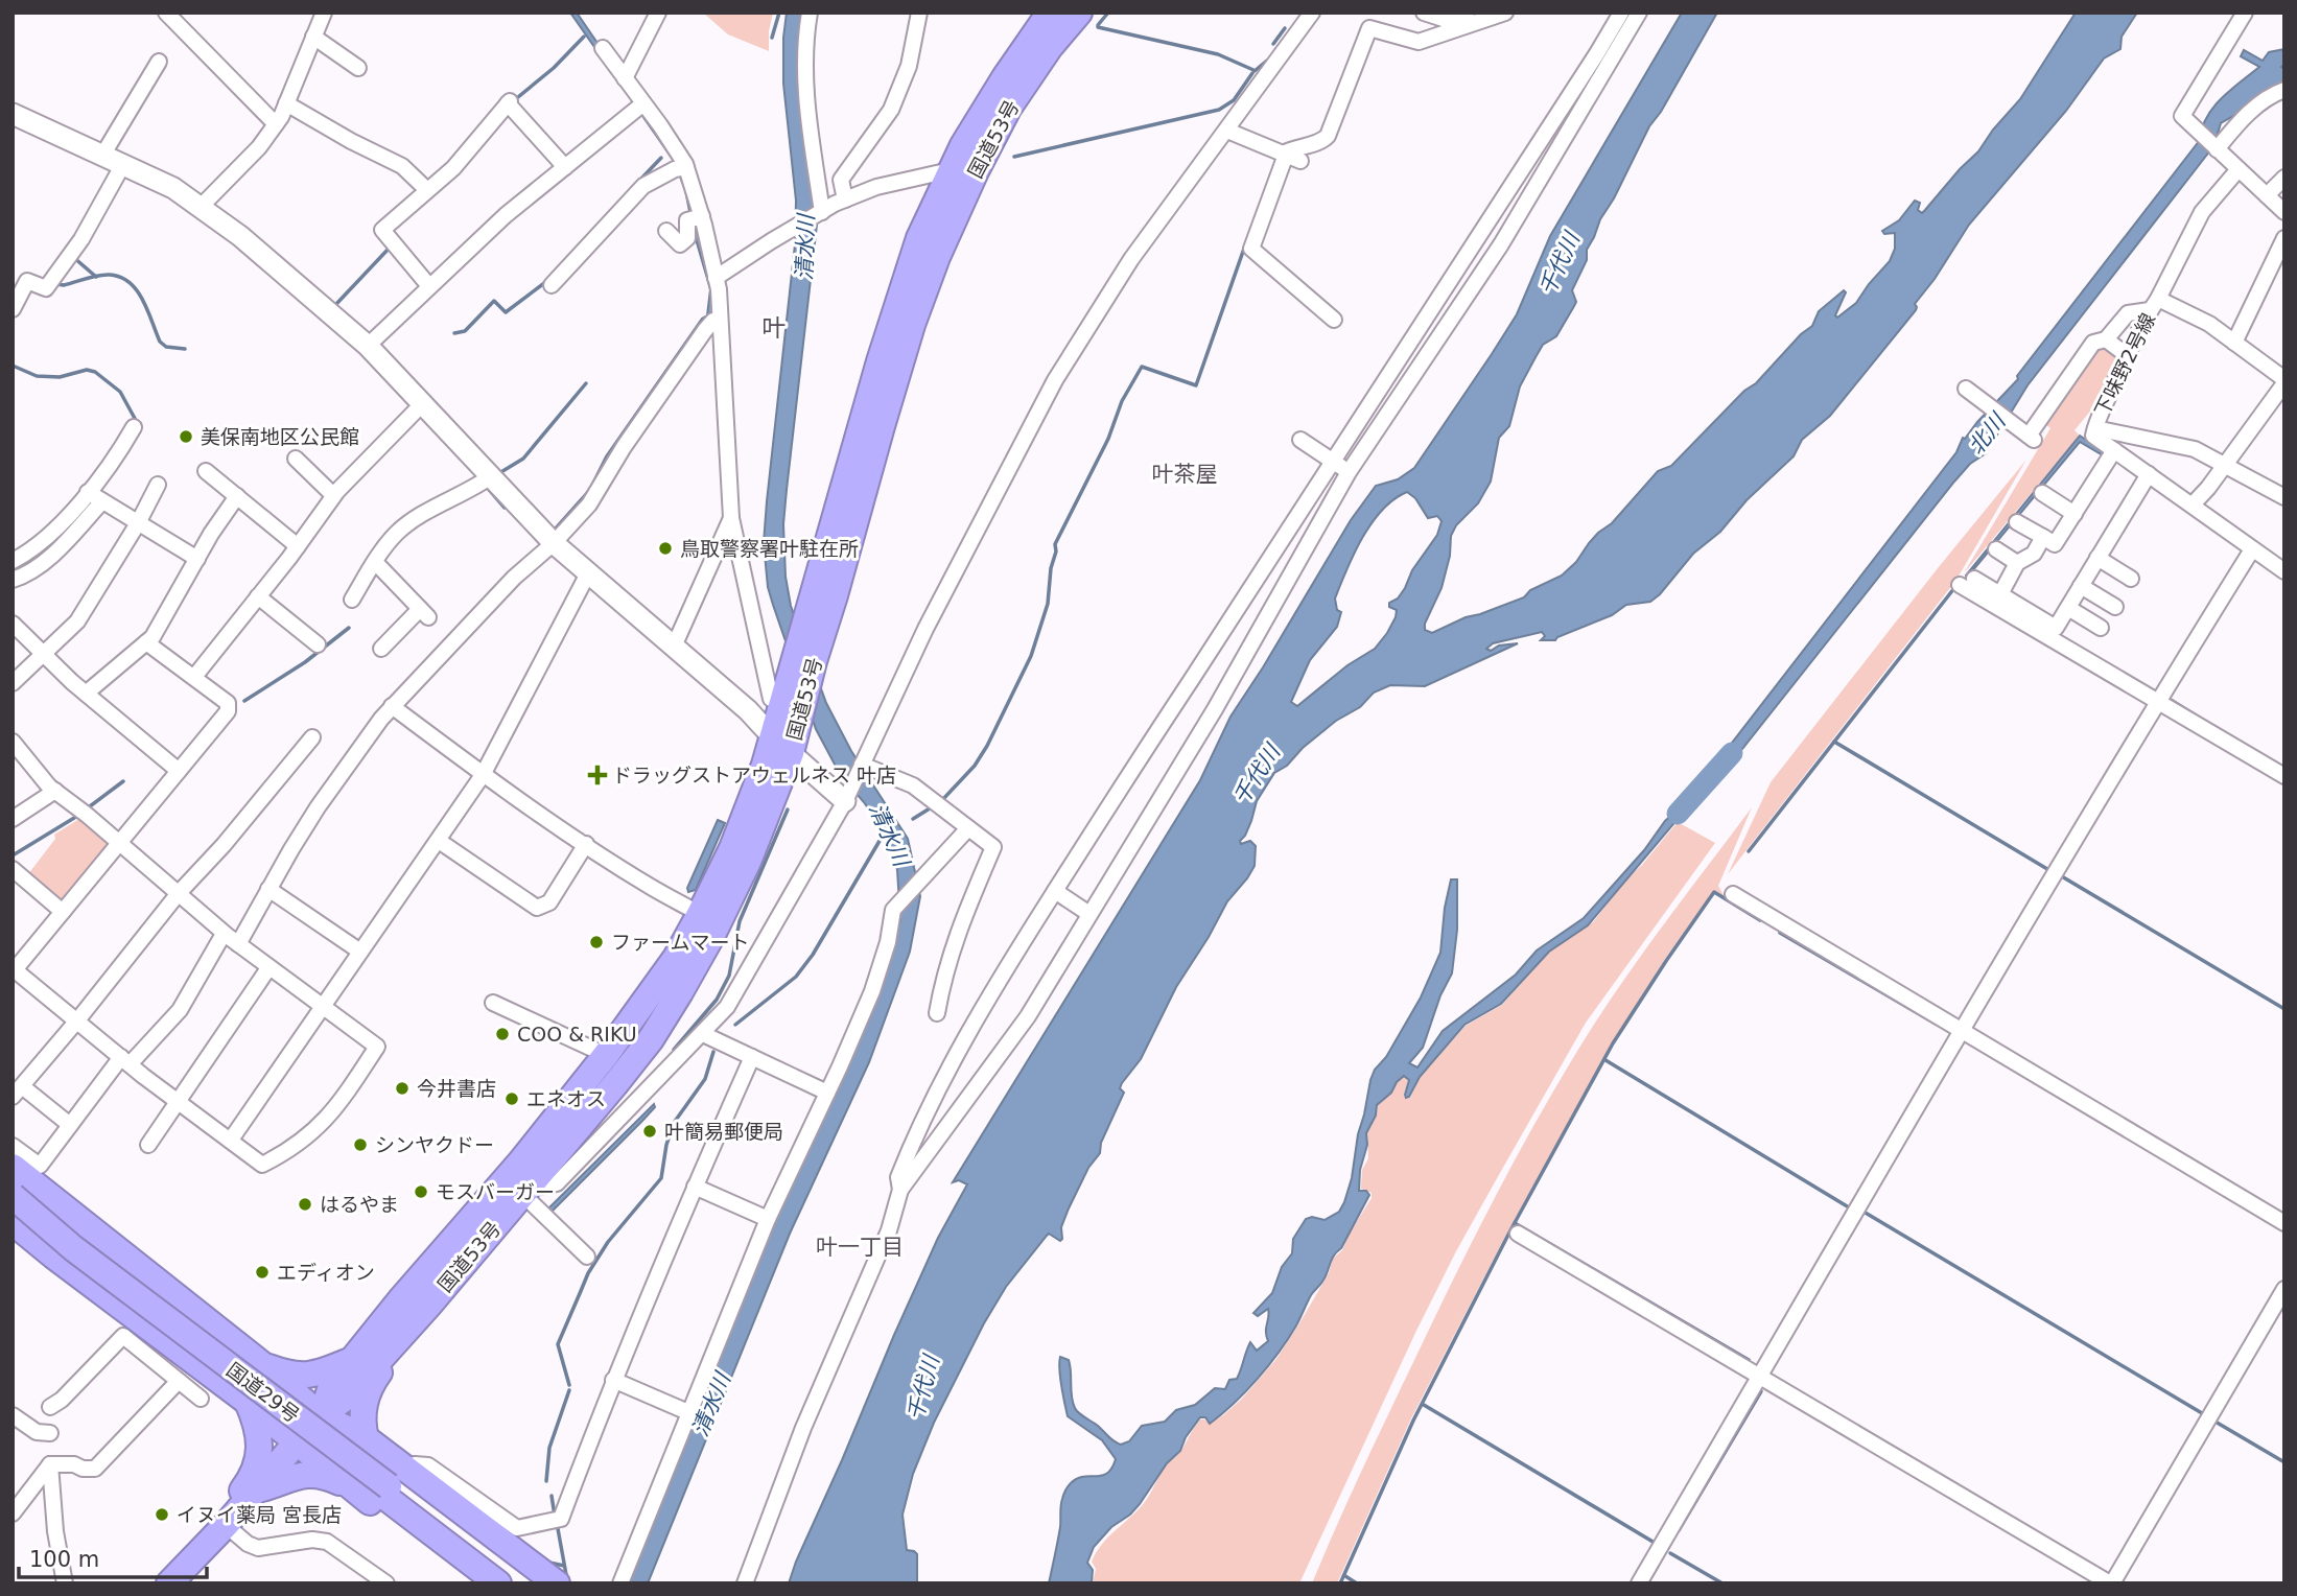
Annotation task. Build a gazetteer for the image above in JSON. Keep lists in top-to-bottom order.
{
  "streets": {
    "highway": ["国道53号", "国道29号"],
    "street": ["下味野2号線"]
  },
  "districts": ["叶", "叶茶屋", "叶一丁目"],
  "water": ["清水川", "千代川", "北川"],
  "places": {
    "other": [
      "美保南地区公民館",
      "鳥取警察署叶駐在所",
      "ファームマート",
      "COO & RIKU",
      "今井書店",
      "エネオス",
      "叶簡易郵便局",
      "シンヤクドー",
      "モスバーガー",
      "はるやま",
      "エディオン",
      "イヌイ薬局 宮長店"
    ],
    "health": ["ドラッグストアウェルネス 叶店"]
  },
  "scale_bar": "100 m"
}
